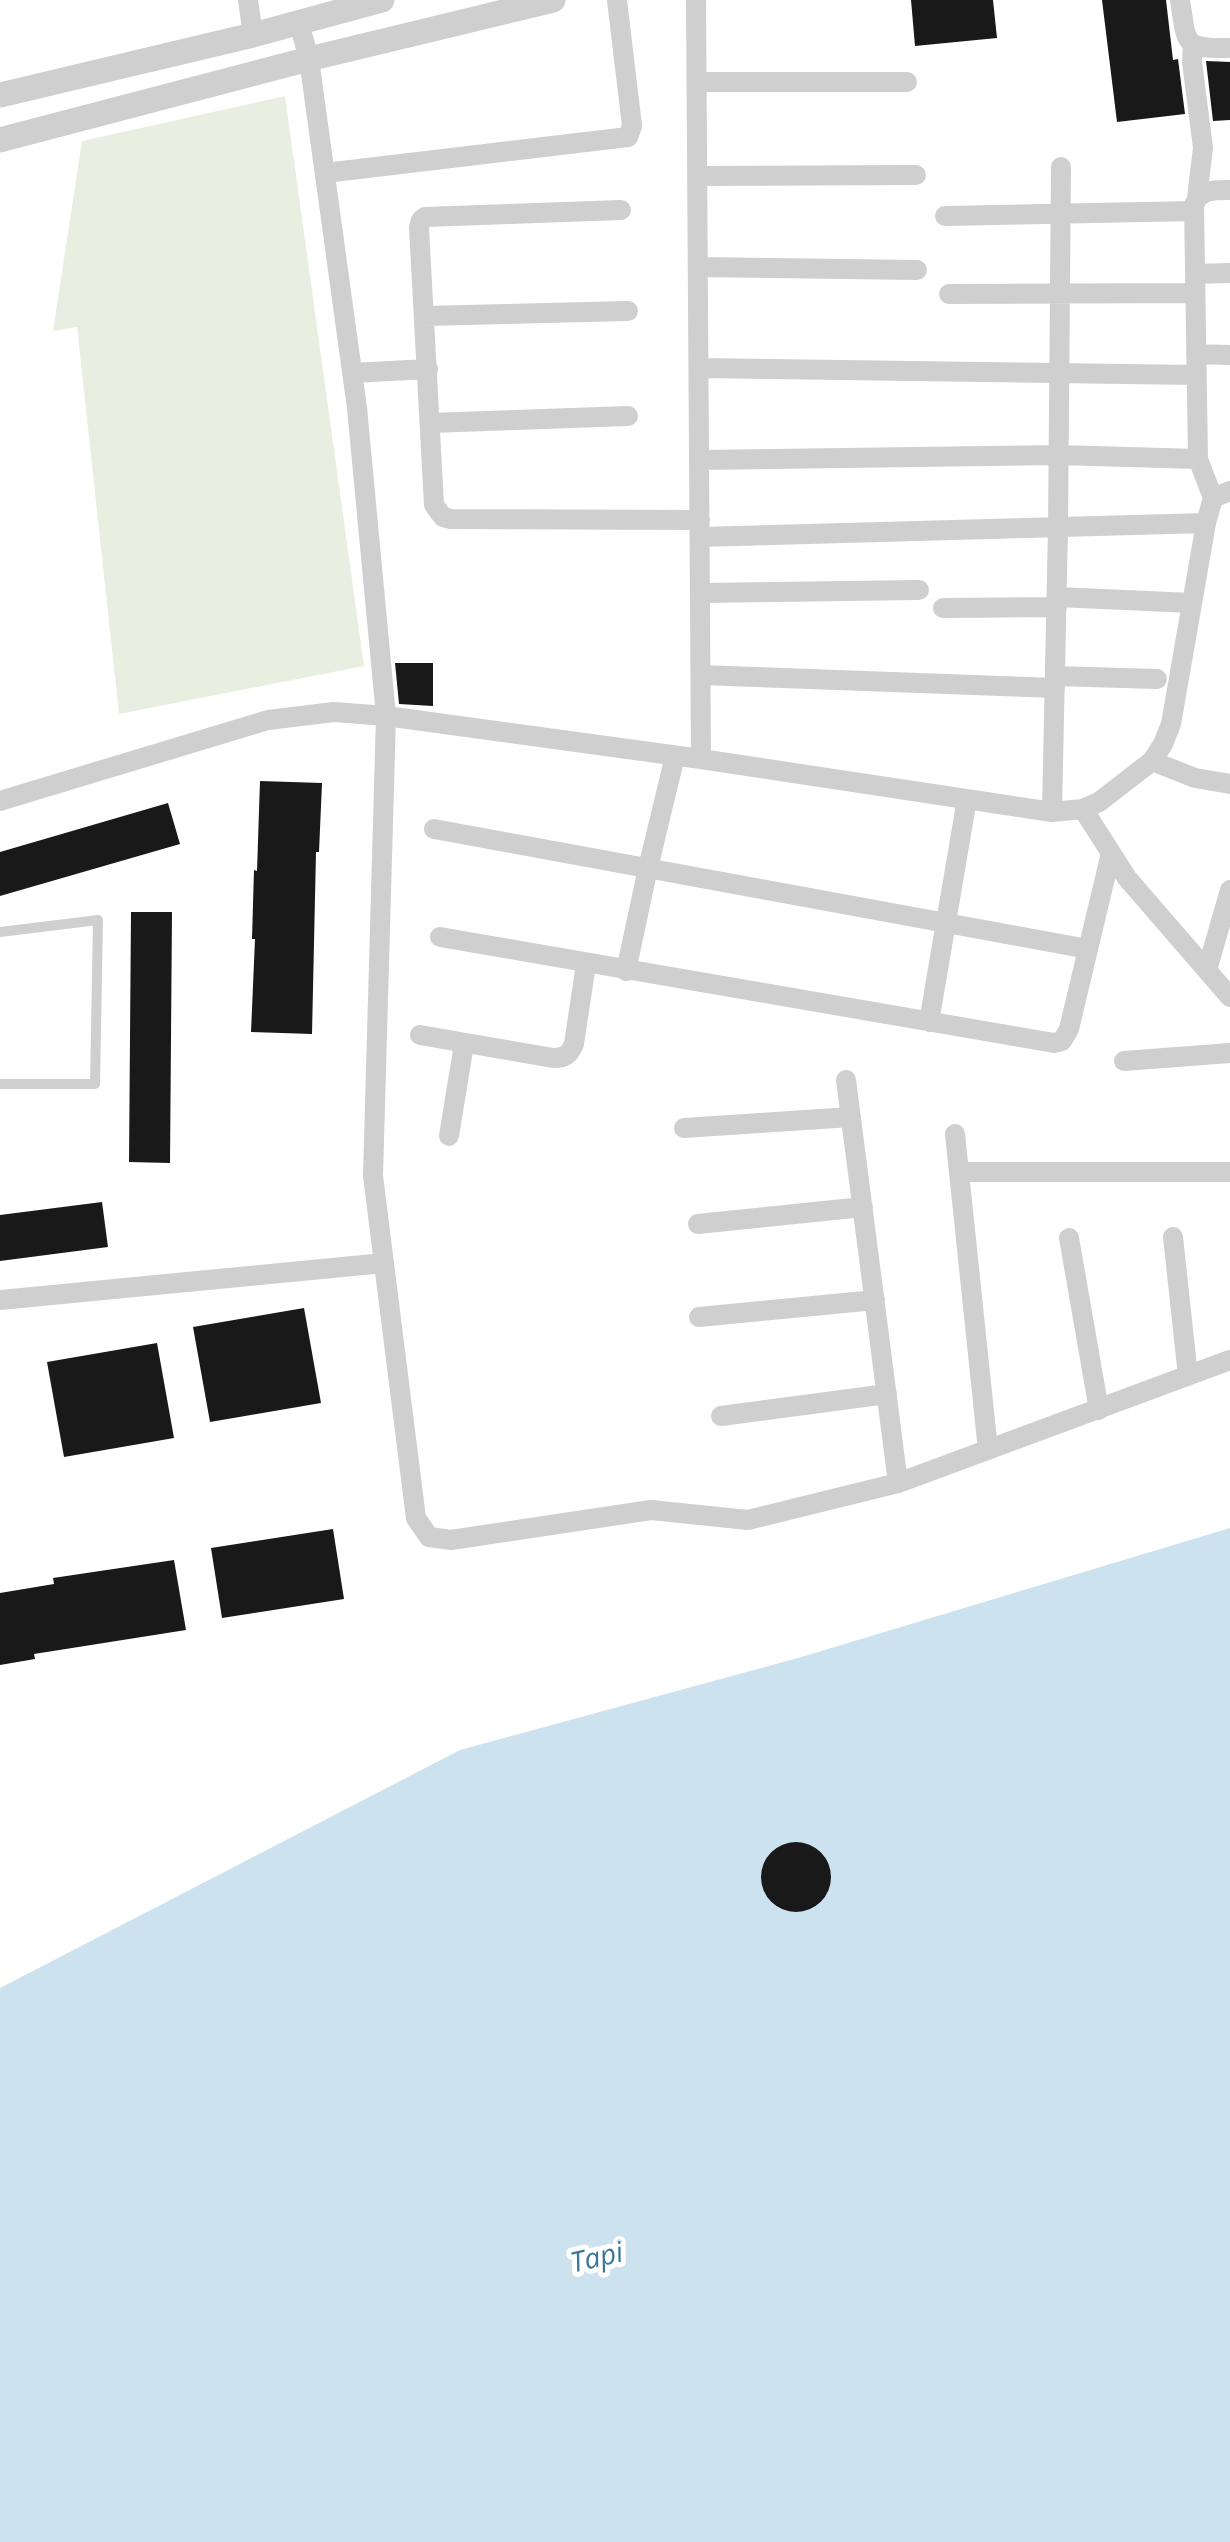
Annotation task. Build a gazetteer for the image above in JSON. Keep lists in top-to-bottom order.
{
  "water": ["Tapi"]
}
